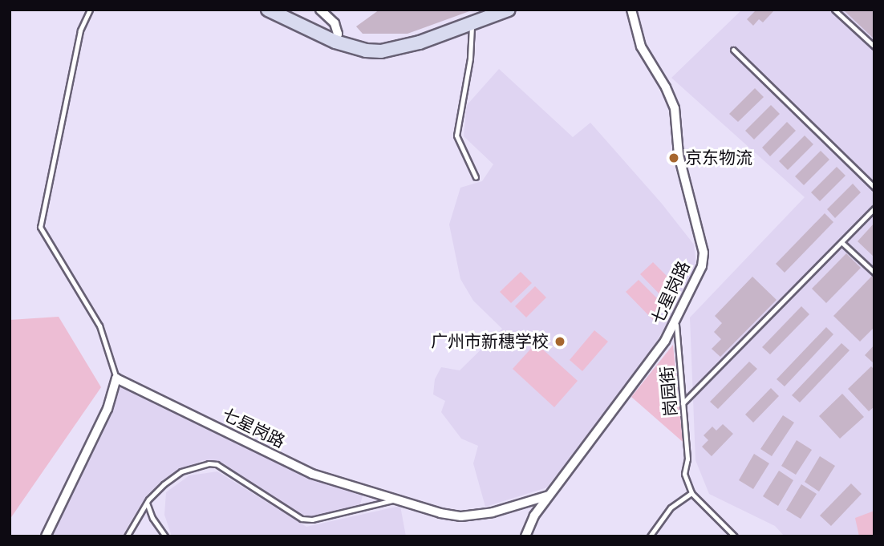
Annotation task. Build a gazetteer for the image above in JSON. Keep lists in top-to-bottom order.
{
  "streets": {
    "street": ["七星岗路"],
    "lane": ["岗园街"]
  },
  "crossings": [
    ["七星岗路", "岗园街"]
  ],
  "places": ["京东物流", "广州市新穗学校"]
}
